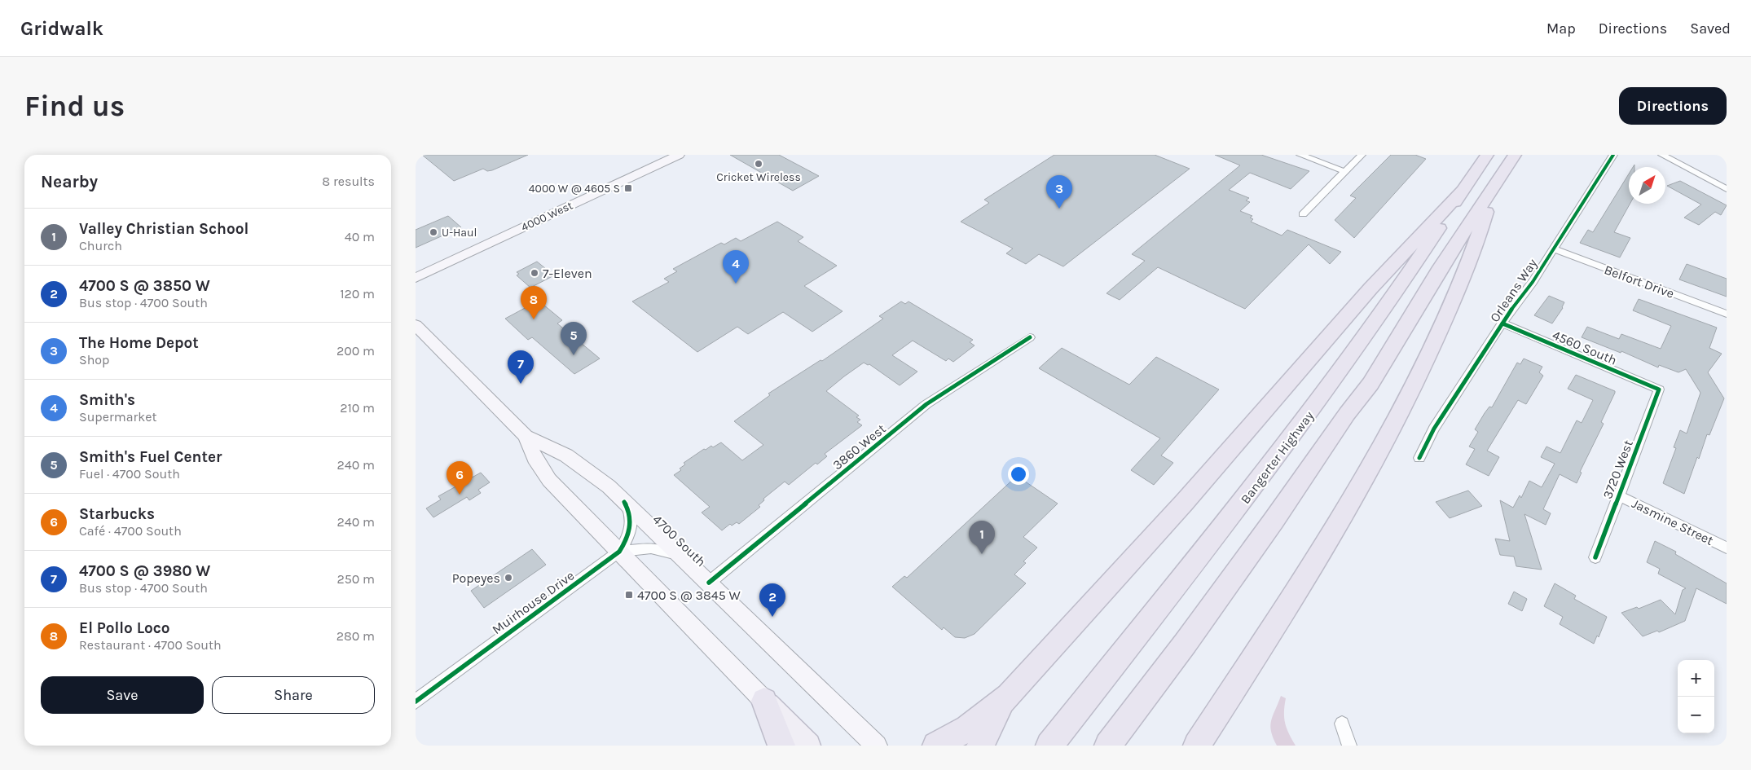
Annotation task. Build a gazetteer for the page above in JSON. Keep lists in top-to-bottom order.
{
  "streets": {
    "highway": ["Bangerter Highway"],
    "main road": ["4000 West", "4700 South"],
    "street": [
      "Belfort Drive",
      "Orleans Way",
      "4560 South",
      "3860 West",
      "3720 West",
      "Jasmine Street",
      "Muirhouse Drive"
    ]
  },
  "crossings": [
    ["Belfort Drive", "Orleans Way"],
    ["Orleans Way", "4560 South"],
    ["4560 South", "3720 West"],
    ["3860 West", "4700 South"],
    ["3720 West", "Jasmine Street"],
    ["4700 South", "Muirhouse Drive"]
  ],
  "places": {
    "other": [
      "Cricket Wireless",
      "U-Haul",
      "7-Eleven",
      "Popeyes"
    ],
    "transit": ["4000 W @ 4605 S", "4700 S @ 3845 W"]
  },
  "north": "top right",
  "page": {
    "header": "Gridwalk",
    "nav": ["Map", "Directions", "Saved"],
    "buttons": [
      "Directions",
      ["Save", "Share"]
    ],
    "title": "Find us",
    "heading": ["Nearby", "8 results"],
    "pins": [
      "3",
      "4",
      "8",
      "5",
      "7",
      "6",
      "1",
      "2"
    ],
    "list": [
      {
        "mark": "1",
        "name": "Valley Christian School",
        "note": "Church",
        "value": "40 m"
      },
      {
        "mark": "2",
        "name": "4700 S @ 3850 W",
        "note": "Bus stop · 4700 South",
        "value": "120 m"
      },
      {
        "mark": "3",
        "name": "The Home Depot",
        "note": "Shop",
        "value": "200 m"
      },
      {
        "mark": "4",
        "name": "Smith's",
        "note": "Supermarket",
        "value": "210 m"
      },
      {
        "mark": "5",
        "name": "Smith's Fuel Center",
        "note": "Fuel · 4700 South",
        "value": "240 m"
      },
      {
        "mark": "6",
        "name": "Starbucks",
        "note": "Café · 4700 South",
        "value": "240 m"
      },
      {
        "mark": "7",
        "name": "4700 S @ 3980 W",
        "note": "Bus stop · 4700 South",
        "value": "250 m"
      },
      {
        "mark": "8",
        "name": "El Pollo Loco",
        "note": "Restaurant · 4700 South",
        "value": "280 m"
      }
    ],
    "map_buttons": ["+", "−"]
  }
}
